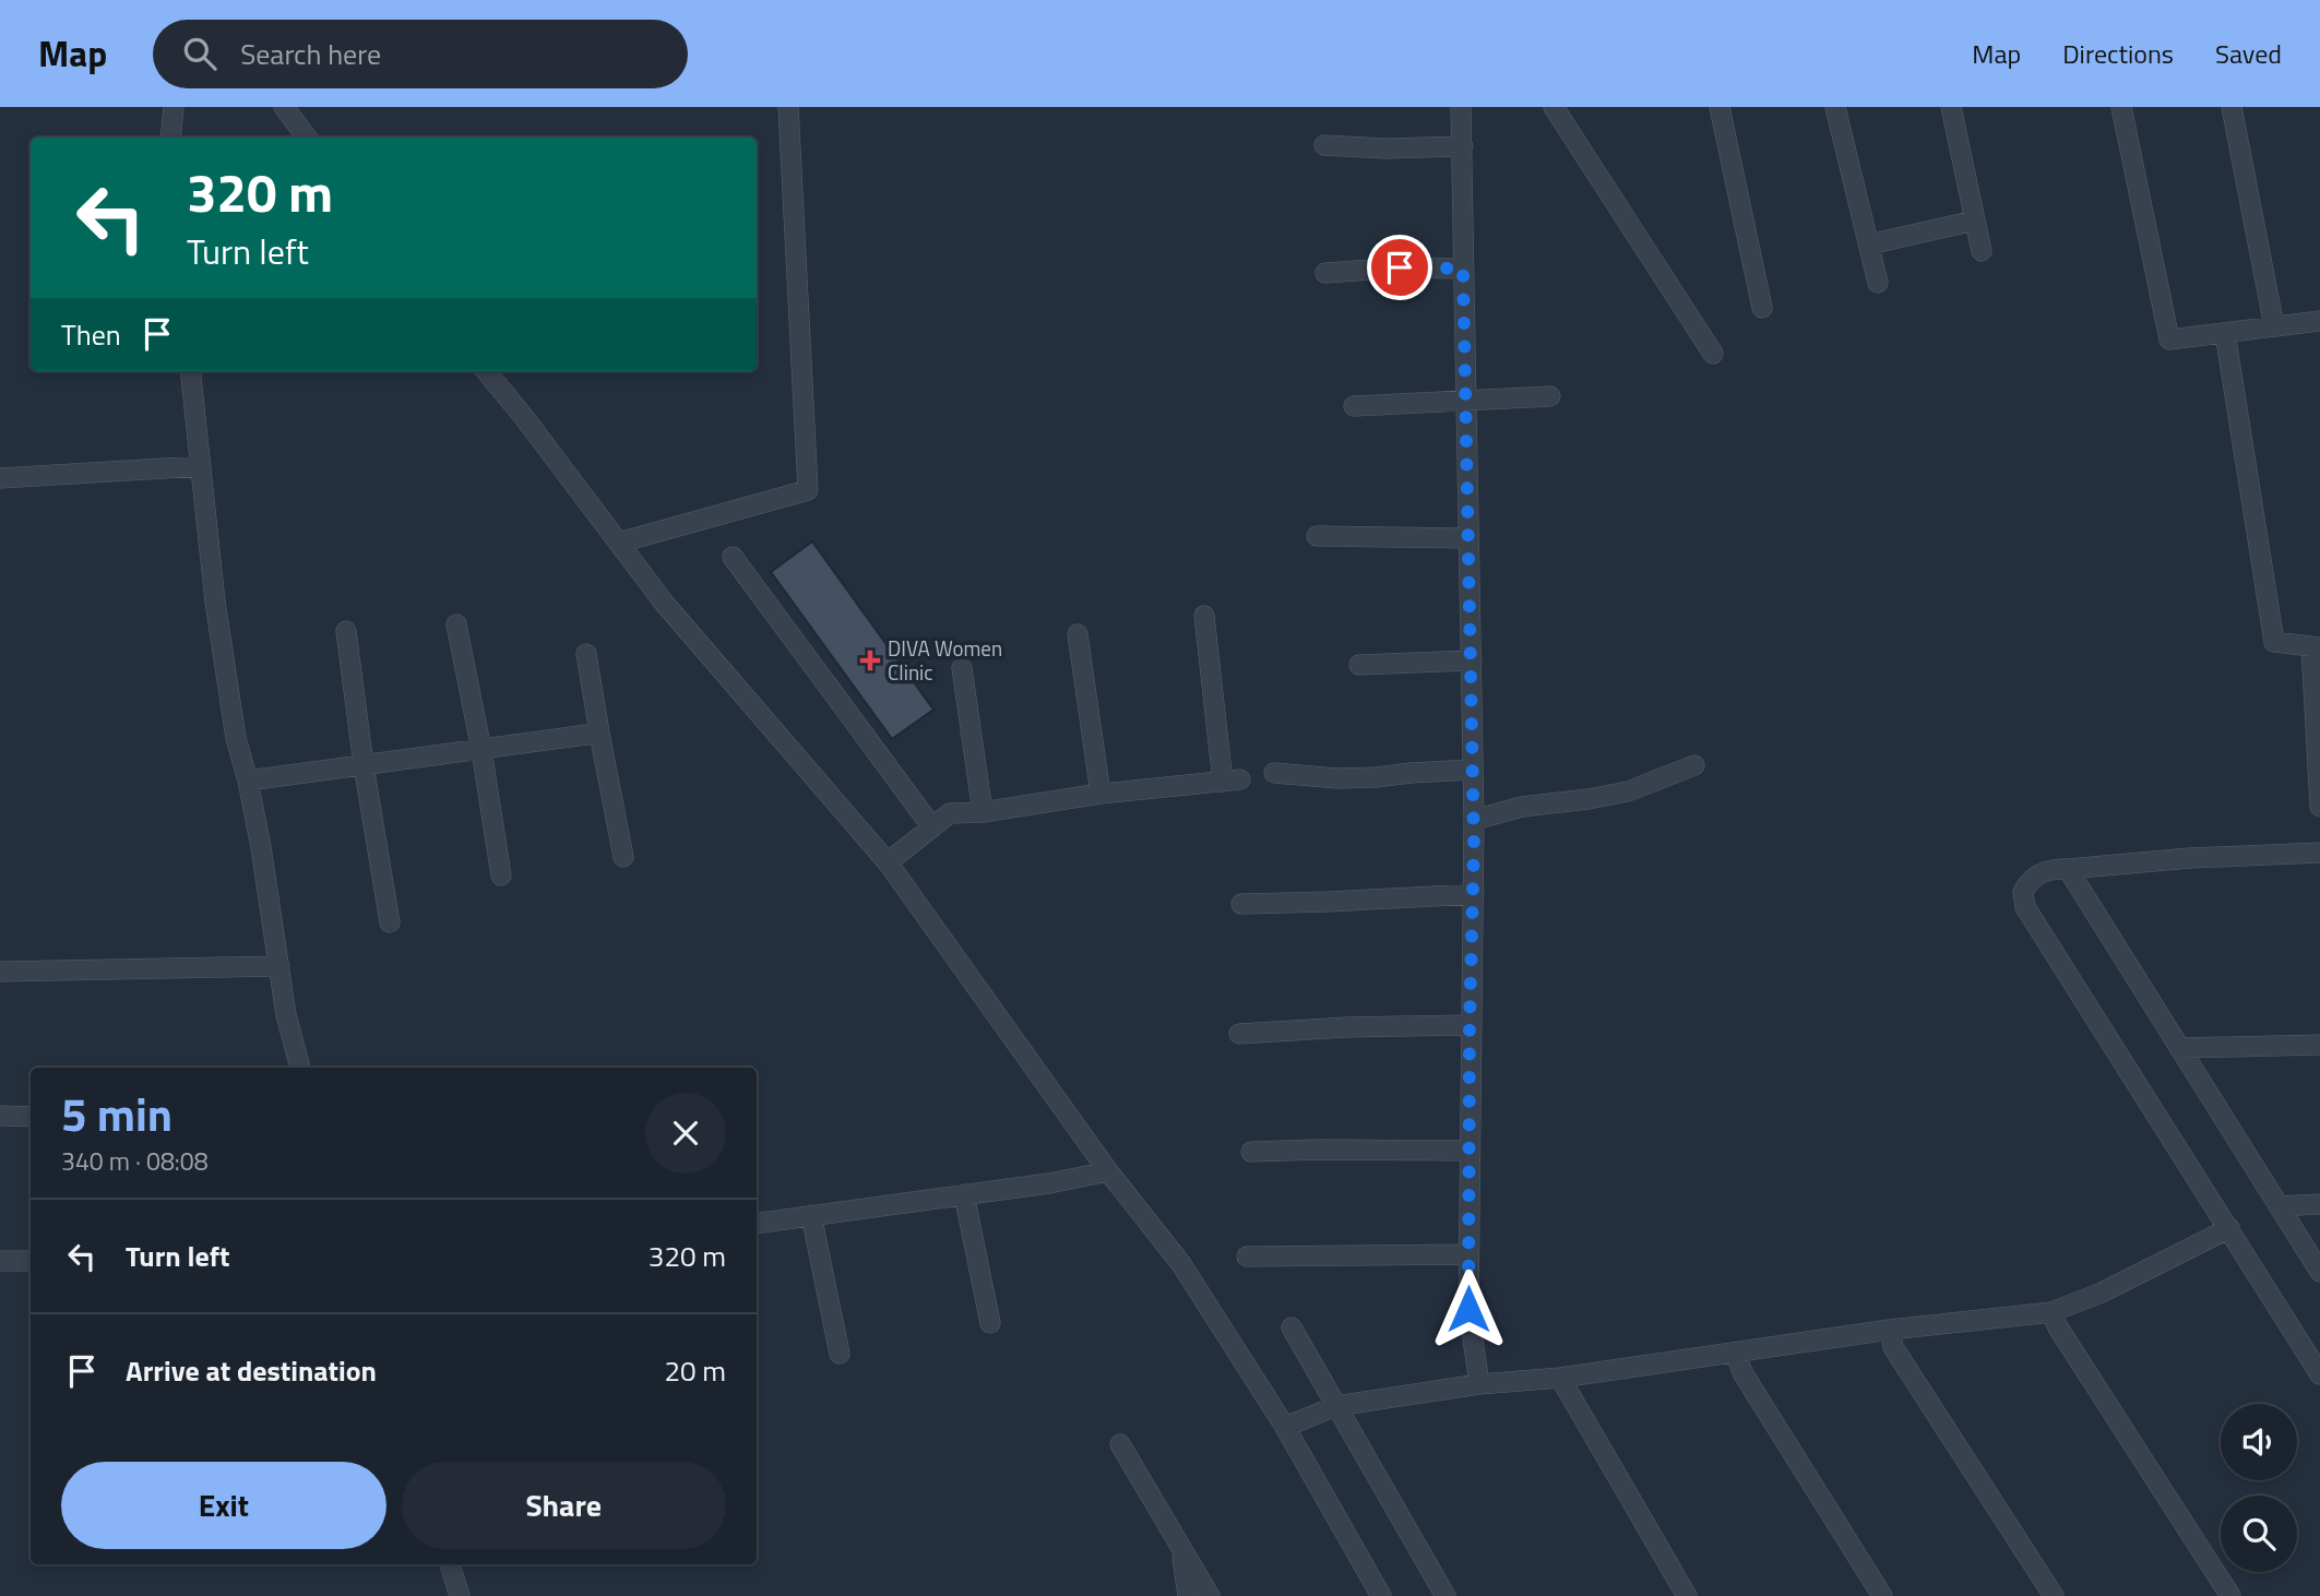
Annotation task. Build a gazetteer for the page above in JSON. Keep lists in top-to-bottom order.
{
  "places": {
    "health": ["DIVA Women Clinic"]
  },
  "page": {
    "header": "Map",
    "search": "Search here",
    "nav": ["Map", "Directions", "Saved"],
    "turn": ["320 m", "Turn left"],
    "then": "Then",
    "heading": ["5 min", "340 m · 08:08"],
    "list": [
      {
        "name": "Turn left",
        "value": "320 m"
      },
      {
        "name": "Arrive at destination",
        "value": "20 m"
      }
    ],
    "buttons": ["Exit", "Share"]
  }
}
